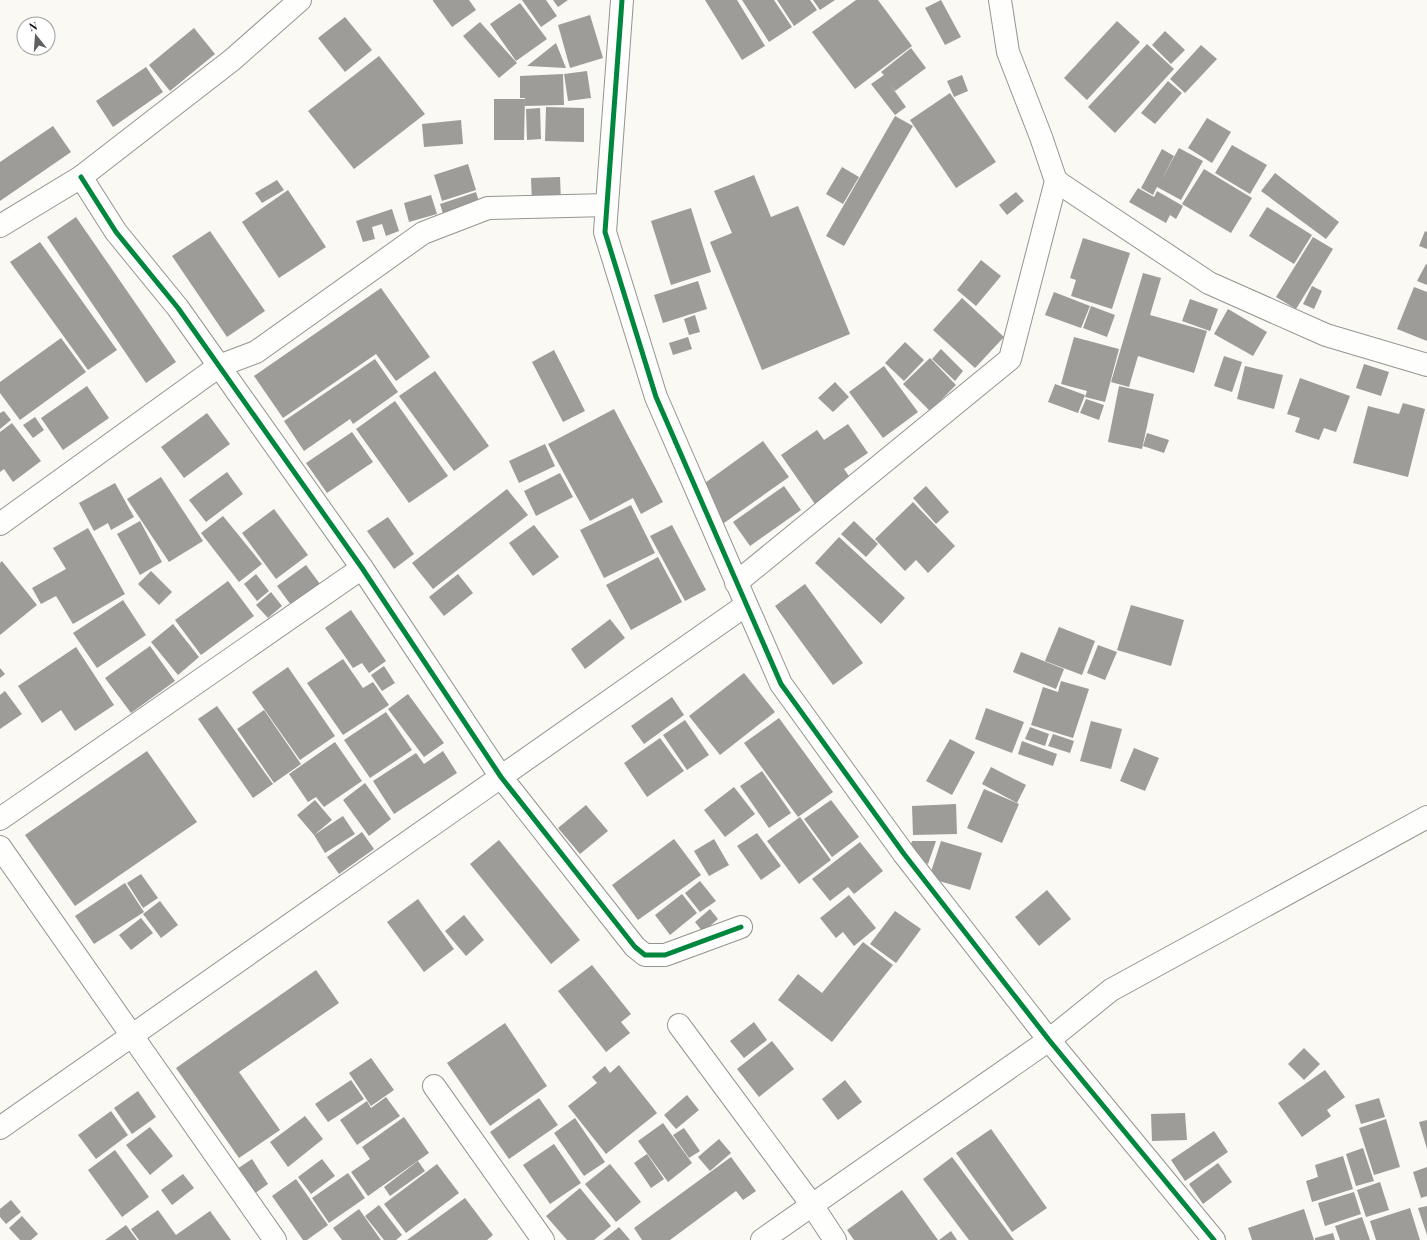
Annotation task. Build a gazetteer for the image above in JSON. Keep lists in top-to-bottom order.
{
  "north": "top"
}
